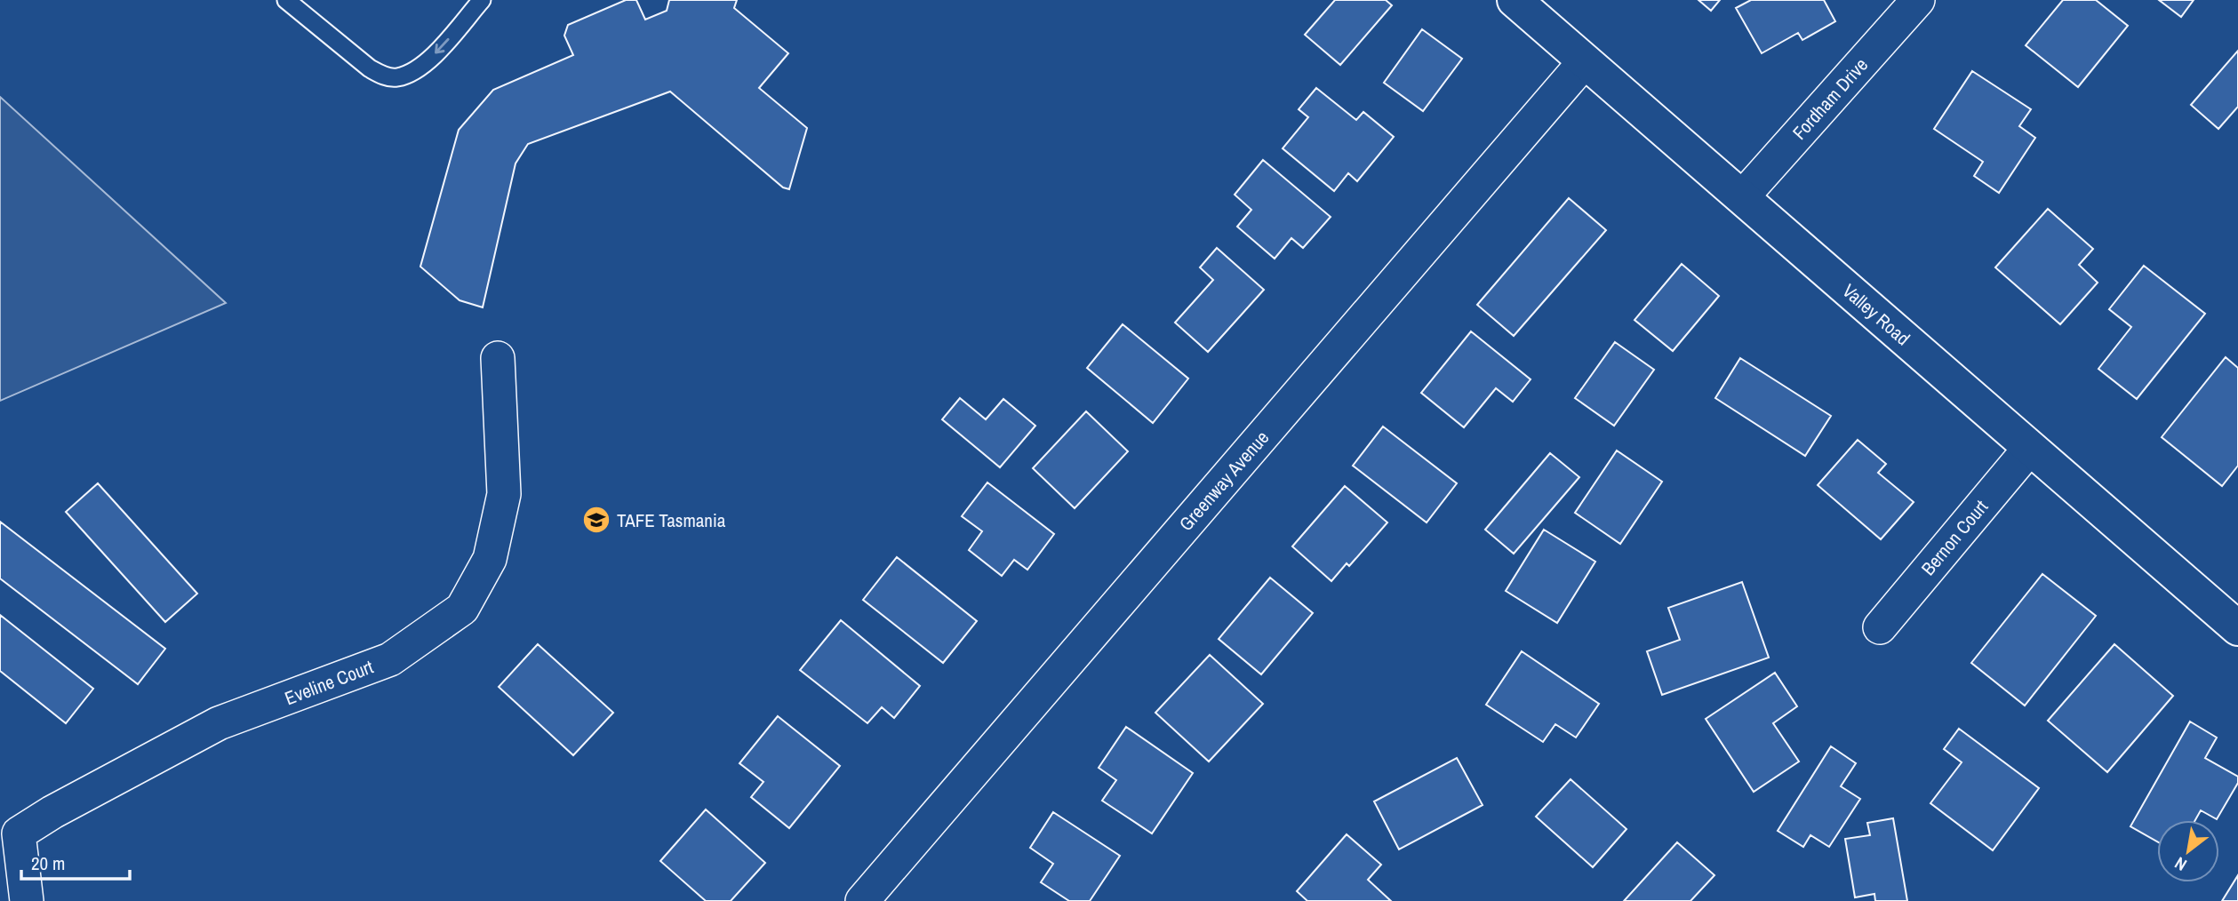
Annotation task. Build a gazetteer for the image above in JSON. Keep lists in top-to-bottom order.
{
  "streets": {
    "street": [
      "Fordham Drive",
      "Valley Road",
      "Greenway Avenue",
      "Bernon Court",
      "Eveline Court"
    ]
  },
  "crossings": [
    ["Fordham Drive", "Valley Road"],
    ["Valley Road", "Greenway Avenue"],
    ["Valley Road", "Bernon Court"]
  ],
  "places": {
    "school or university": ["TAFE Tasmania"]
  },
  "scale_bar": "20 m",
  "north": "bottom left"
}
